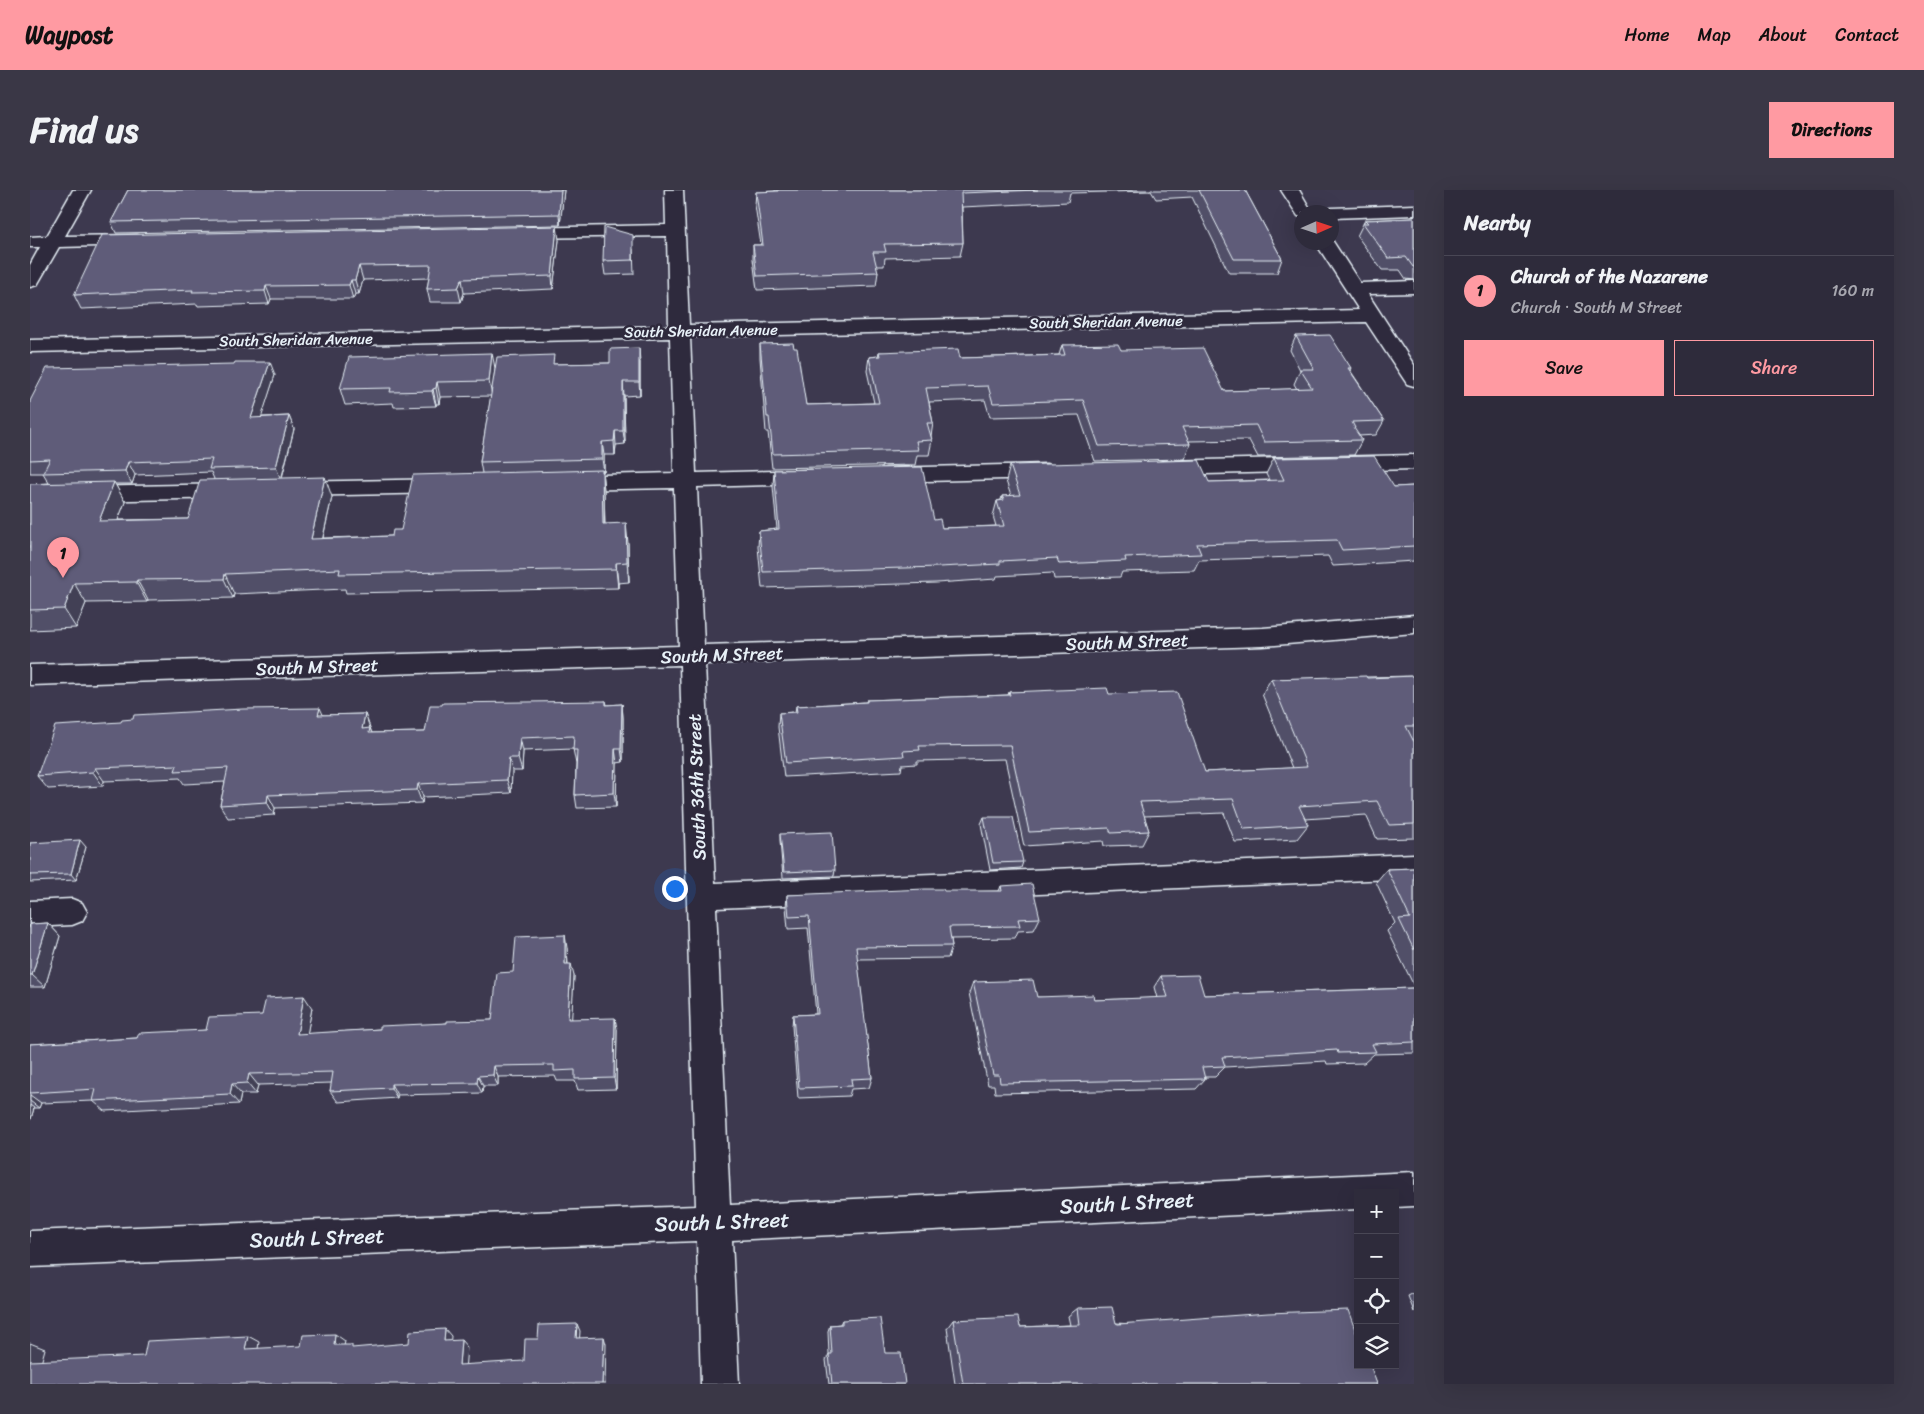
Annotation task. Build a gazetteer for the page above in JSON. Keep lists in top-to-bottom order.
{
  "streets": {
    "street": [
      "South Sheridan Avenue",
      "South M Street",
      "South 36th Street",
      "South L Street"
    ]
  },
  "crossings": [
    ["South Sheridan Avenue", "South 36th Street"],
    ["South M Street", "South 36th Street"],
    ["South 36th Street", "South L Street"]
  ],
  "north": "right",
  "page": {
    "header": "Waypost",
    "nav": [
      "Home",
      "Map",
      "About",
      "Contact"
    ],
    "title": "Find us",
    "buttons": [
      "Directions",
      ["Save", "Share"]
    ],
    "heading": "Nearby",
    "list": [
      {
        "mark": "1",
        "name": "Church of the Nazarene",
        "note": "Church · South M Street",
        "value": "160 m"
      }
    ],
    "pins": "1",
    "map_buttons": ["+", "−"]
  }
}
